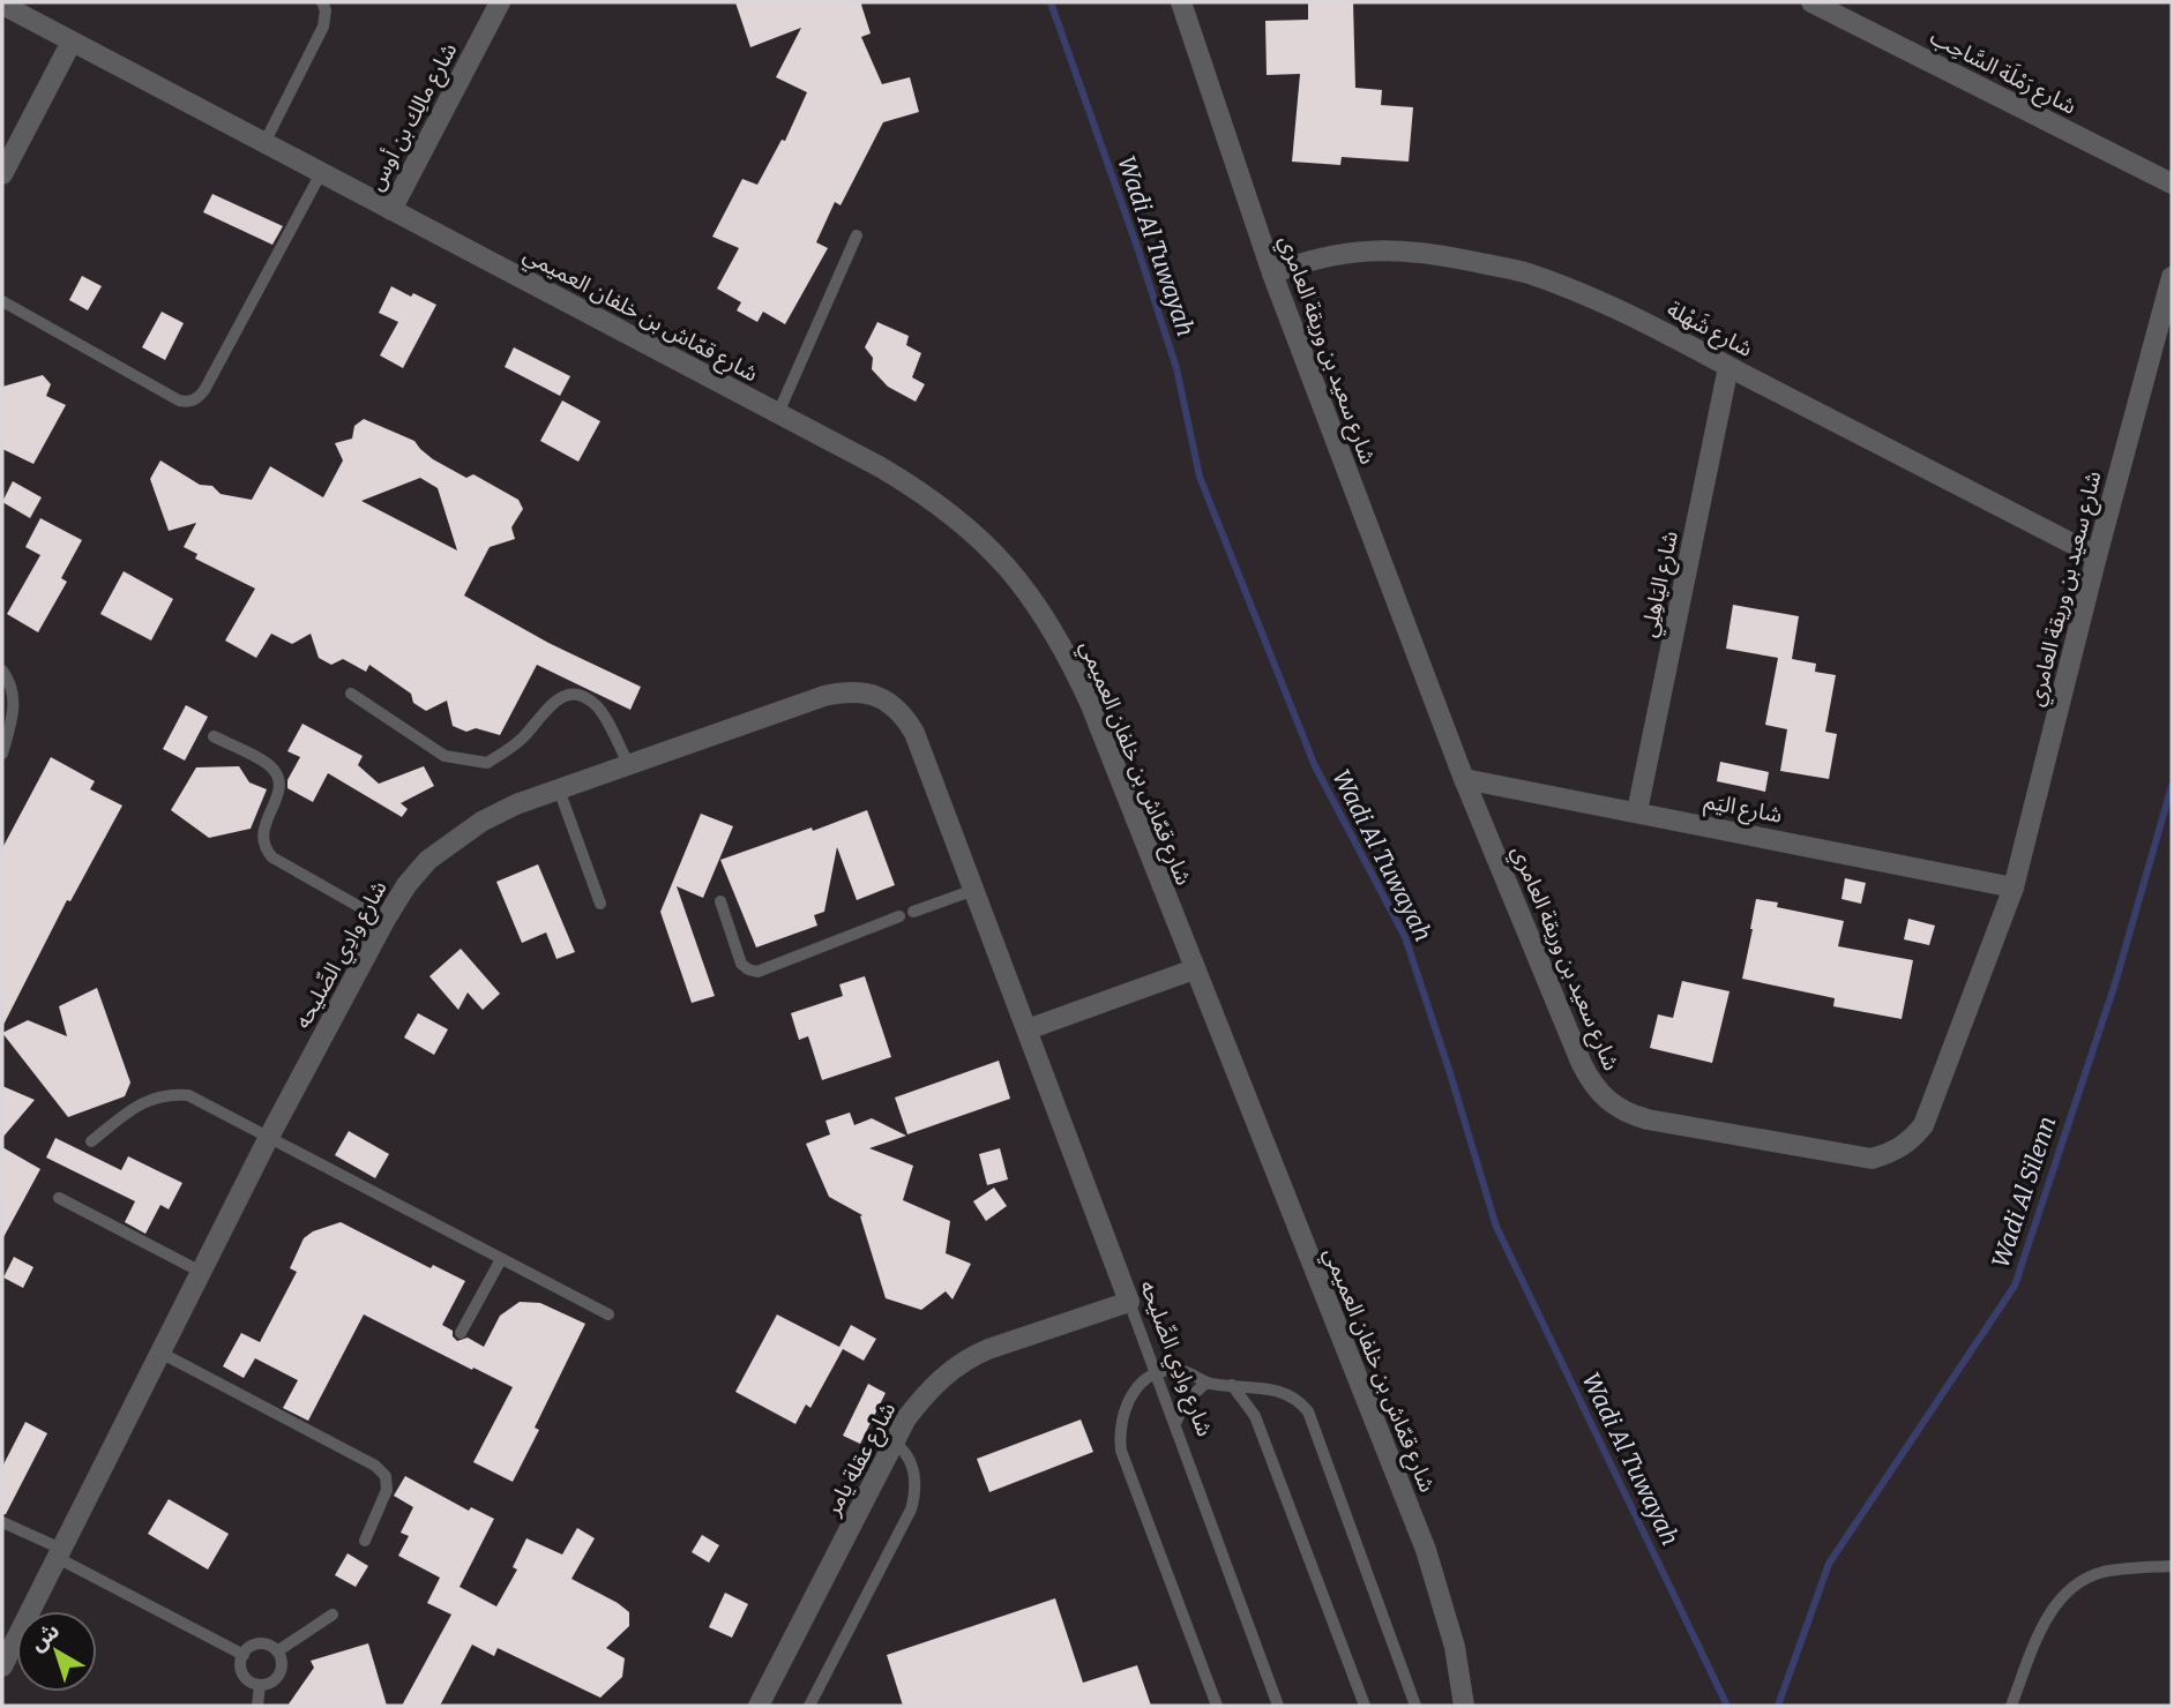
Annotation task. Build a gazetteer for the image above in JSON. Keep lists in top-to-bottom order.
{
  "streets": {
    "street": [
      "شارع رَمْلَة السَّاحِب",
      "شارع مالِك بن أوس",
      "شارع قمّاش بن خلفان العميمي",
      "شارع شَهْلة",
      "شارع سعيد بن وريقة العامري",
      "شارع اليَاهِلِي",
      "شارع اليَم",
      "شارع وادِي الصِّليحه",
      "شارع عقلة يامر"
    ]
  },
  "crossings": [
    ["شارع مالِك بن أوس", "شارع قمّاش بن خلفان العميمي"],
    ["شارع شَهْلة", "شارع سعيد بن وريقة العامري"],
    ["شارع شَهْلة", "شارع اليَاهِلِي"],
    ["شارع سعيد بن وريقة العامري", "شارع اليَم"],
    ["شارع اليَاهِلِي", "شارع اليَم"],
    ["شارع وادِي الصِّليحه", "شارع عقلة يامر"]
  ],
  "water": ["Wadi Al Tuwayah", "Wadi Al Silenn"],
  "north": "top left"
}
